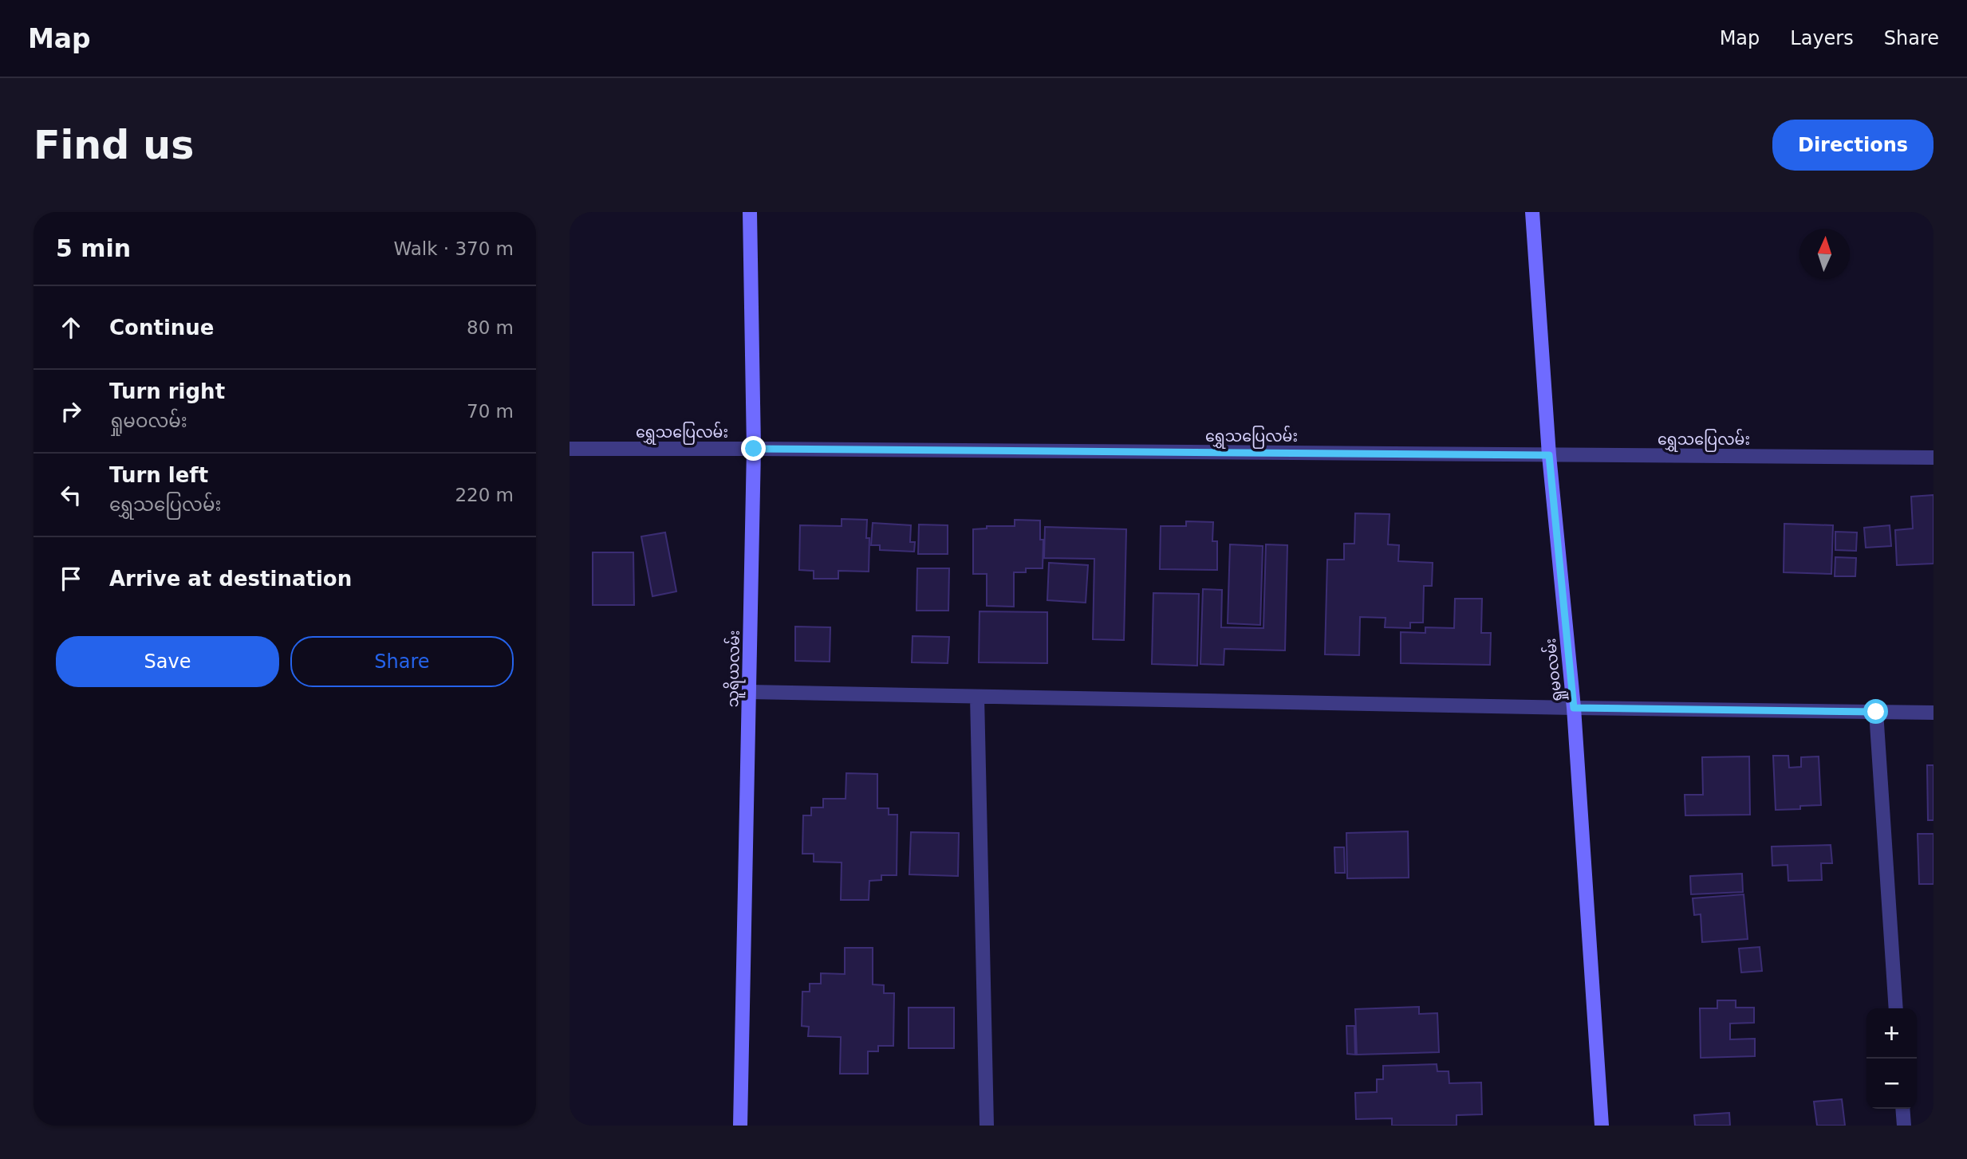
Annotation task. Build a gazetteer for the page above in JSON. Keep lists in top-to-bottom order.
{
  "streets": {
    "street": ["ရွှေသပြေလမ်း", "သူရိယလမ်း", "ရှုမဝလမ်း"]
  },
  "crossings": [
    ["ရွှေသပြေလမ်း", "သူရိယလမ်း"],
    ["ရွှေသပြေလမ်း", "ရှုမဝလမ်း"]
  ],
  "north": "top",
  "page": {
    "header": "Map",
    "nav": ["Map", "Layers", "Share"],
    "buttons": [
      "Directions",
      ["Save", "Share"]
    ],
    "title": "Find us",
    "heading": ["5 min", "Walk · 370 m"],
    "list": [
      ["Continue", "80 m"],
      ["Turn right", "ရှုမဝလမ်း", "70 m"],
      ["Turn left", "ရွှေသပြေလမ်း", "220 m"],
      "Arrive at destination"
    ],
    "map_buttons": ["+", "−"]
  }
}
